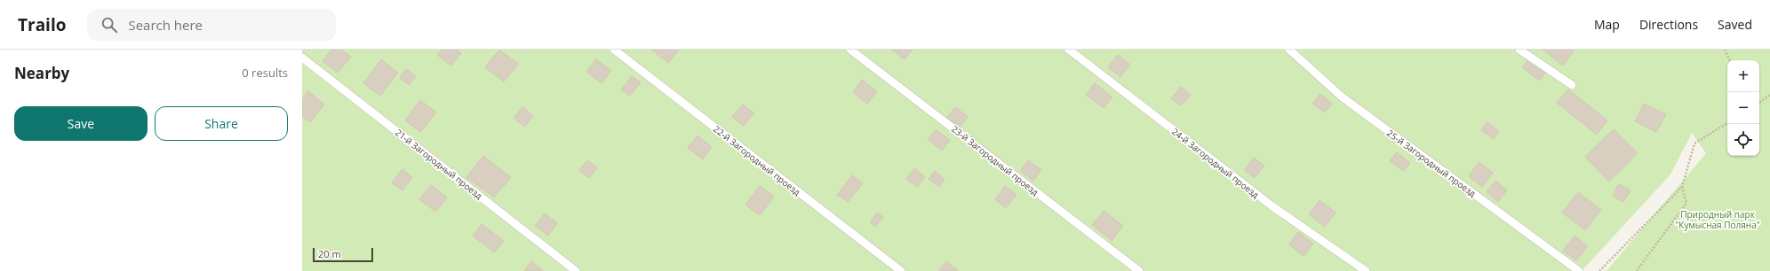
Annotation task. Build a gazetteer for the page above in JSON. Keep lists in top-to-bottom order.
{
  "streets": {
    "lane": [
      "22-й Загородный проезд",
      "23-й Загородный проезд",
      "24-й Загородный проезд",
      "25-й Загородный проезд",
      "21-й Загородный проезд"
    ]
  },
  "parks": ["Природный парк \"Кумысная Поляна\""],
  "scale_bar": "20 m",
  "page": {
    "header": "Trailo",
    "search": "Search here",
    "nav": ["Map", "Directions", "Saved"],
    "heading": ["Nearby", "0 results"],
    "map_buttons": ["+", "−"],
    "buttons": ["Save", "Share"],
    "scale": "20 m"
  }
}
